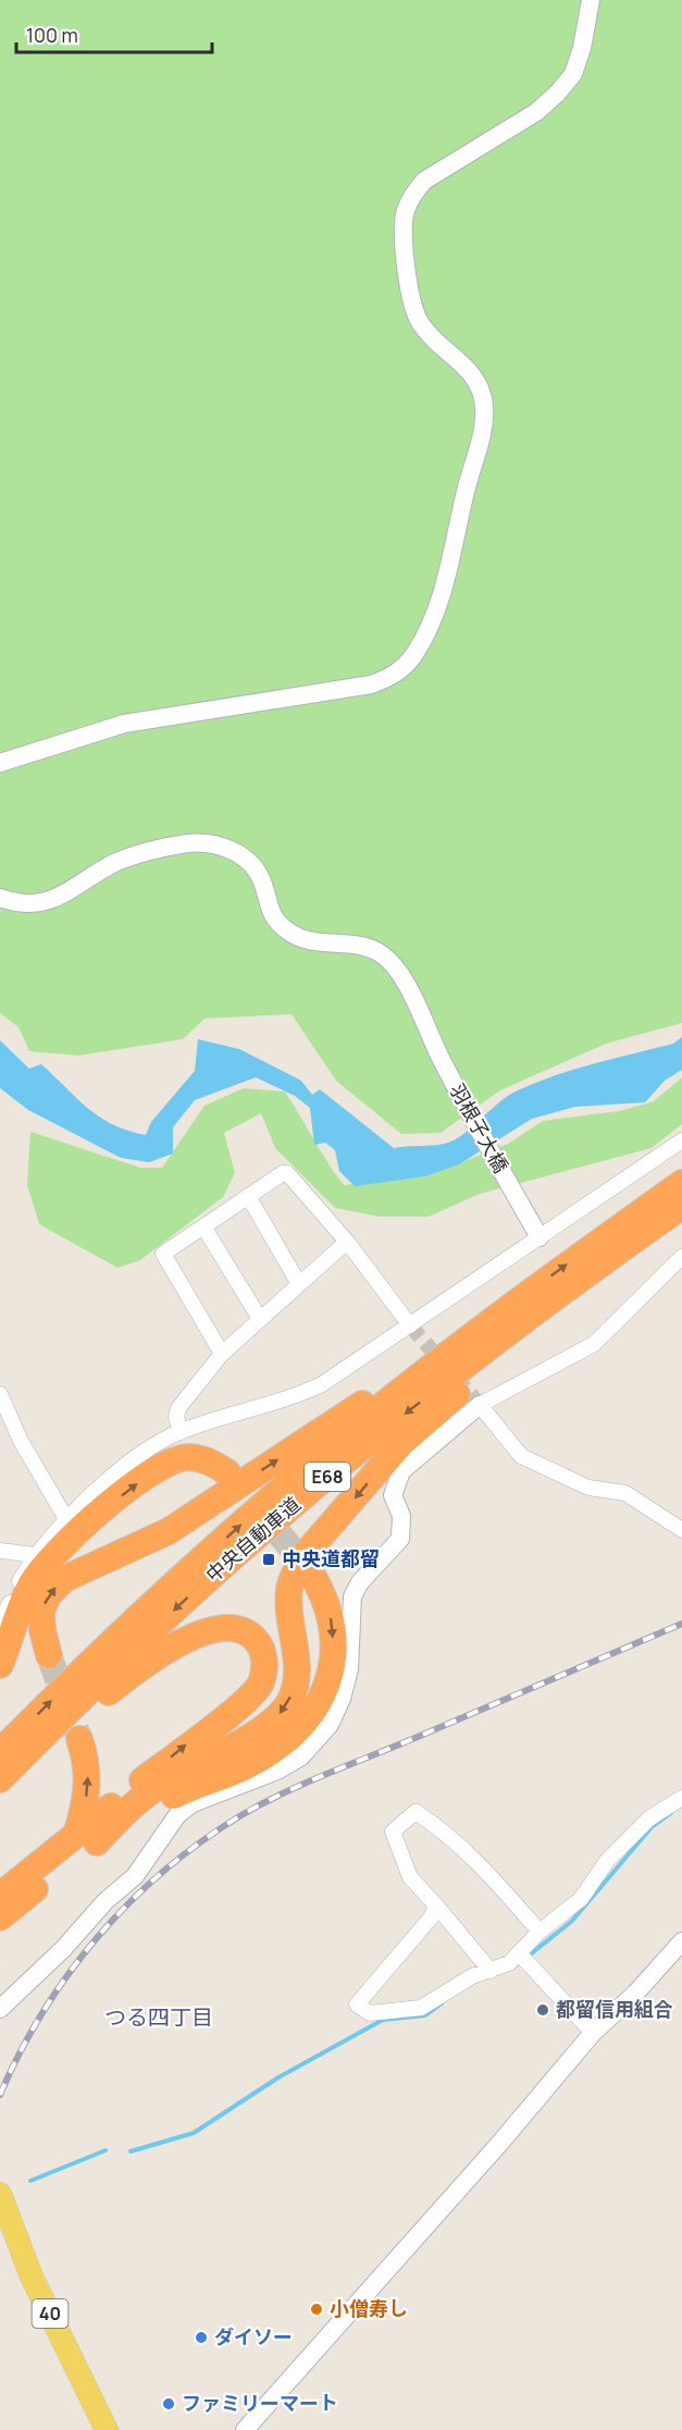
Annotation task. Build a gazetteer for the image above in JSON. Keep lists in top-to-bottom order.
{
  "streets": {
    "highway": ["E68", "中央自動車道"],
    "main road": ["40"],
    "street": ["羽根子大橋"]
  },
  "districts": ["つる四丁目"],
  "places": {
    "transit": ["中央道都留"],
    "other": [
      "都留信用組合",
      "小僧寿し",
      "ダイソー",
      "ファミリーマート"
    ]
  },
  "scale_bar": "100 m"
}
